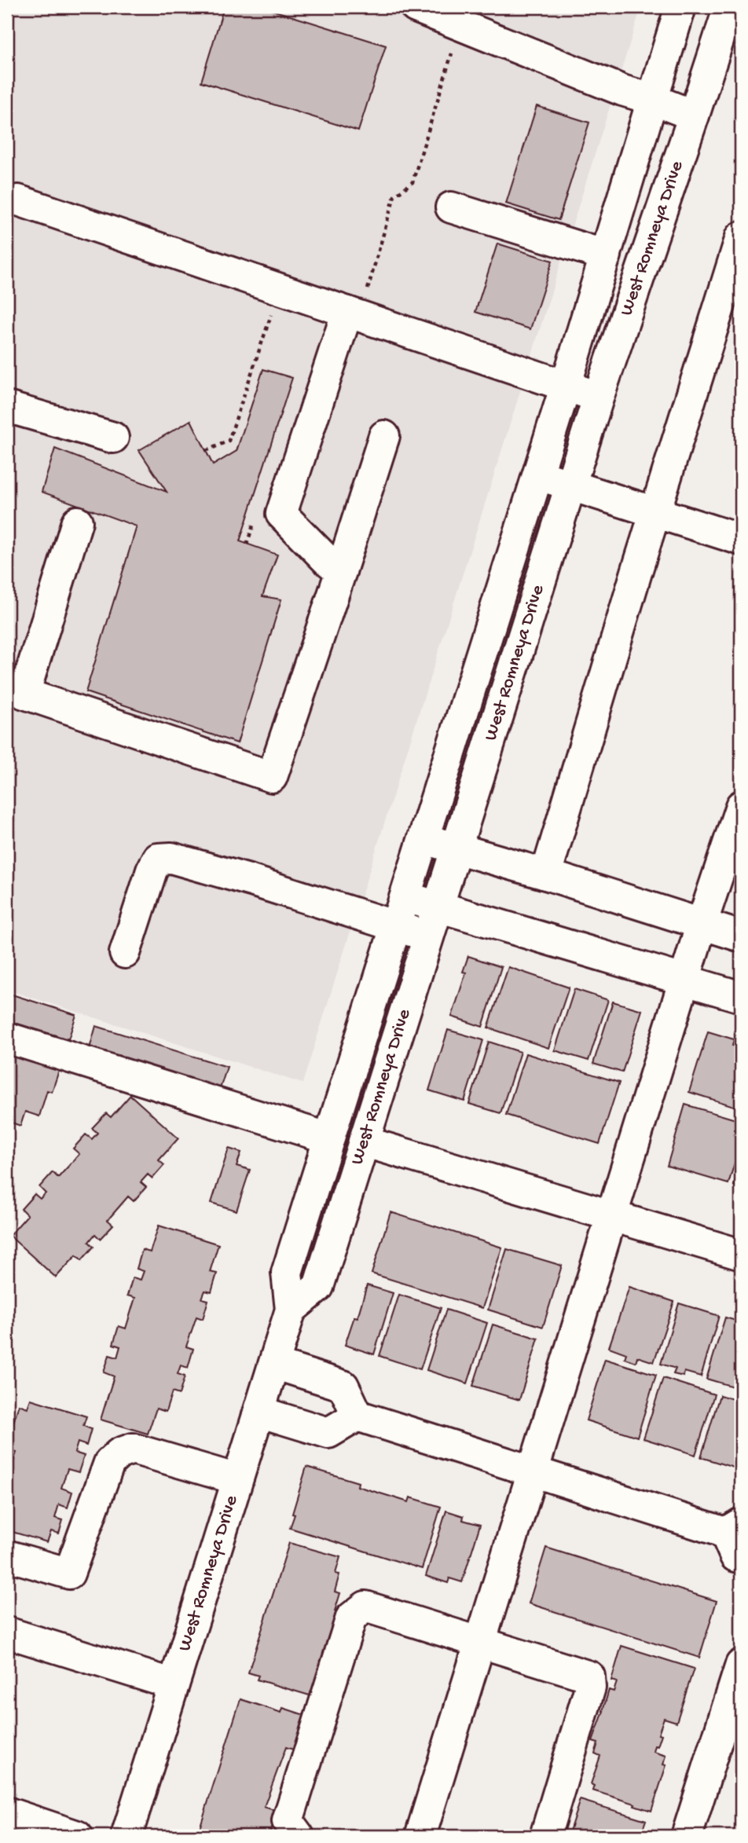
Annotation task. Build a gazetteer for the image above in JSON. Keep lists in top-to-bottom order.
{
  "streets": {
    "street": ["West Romneya Drive"]
  }
}
